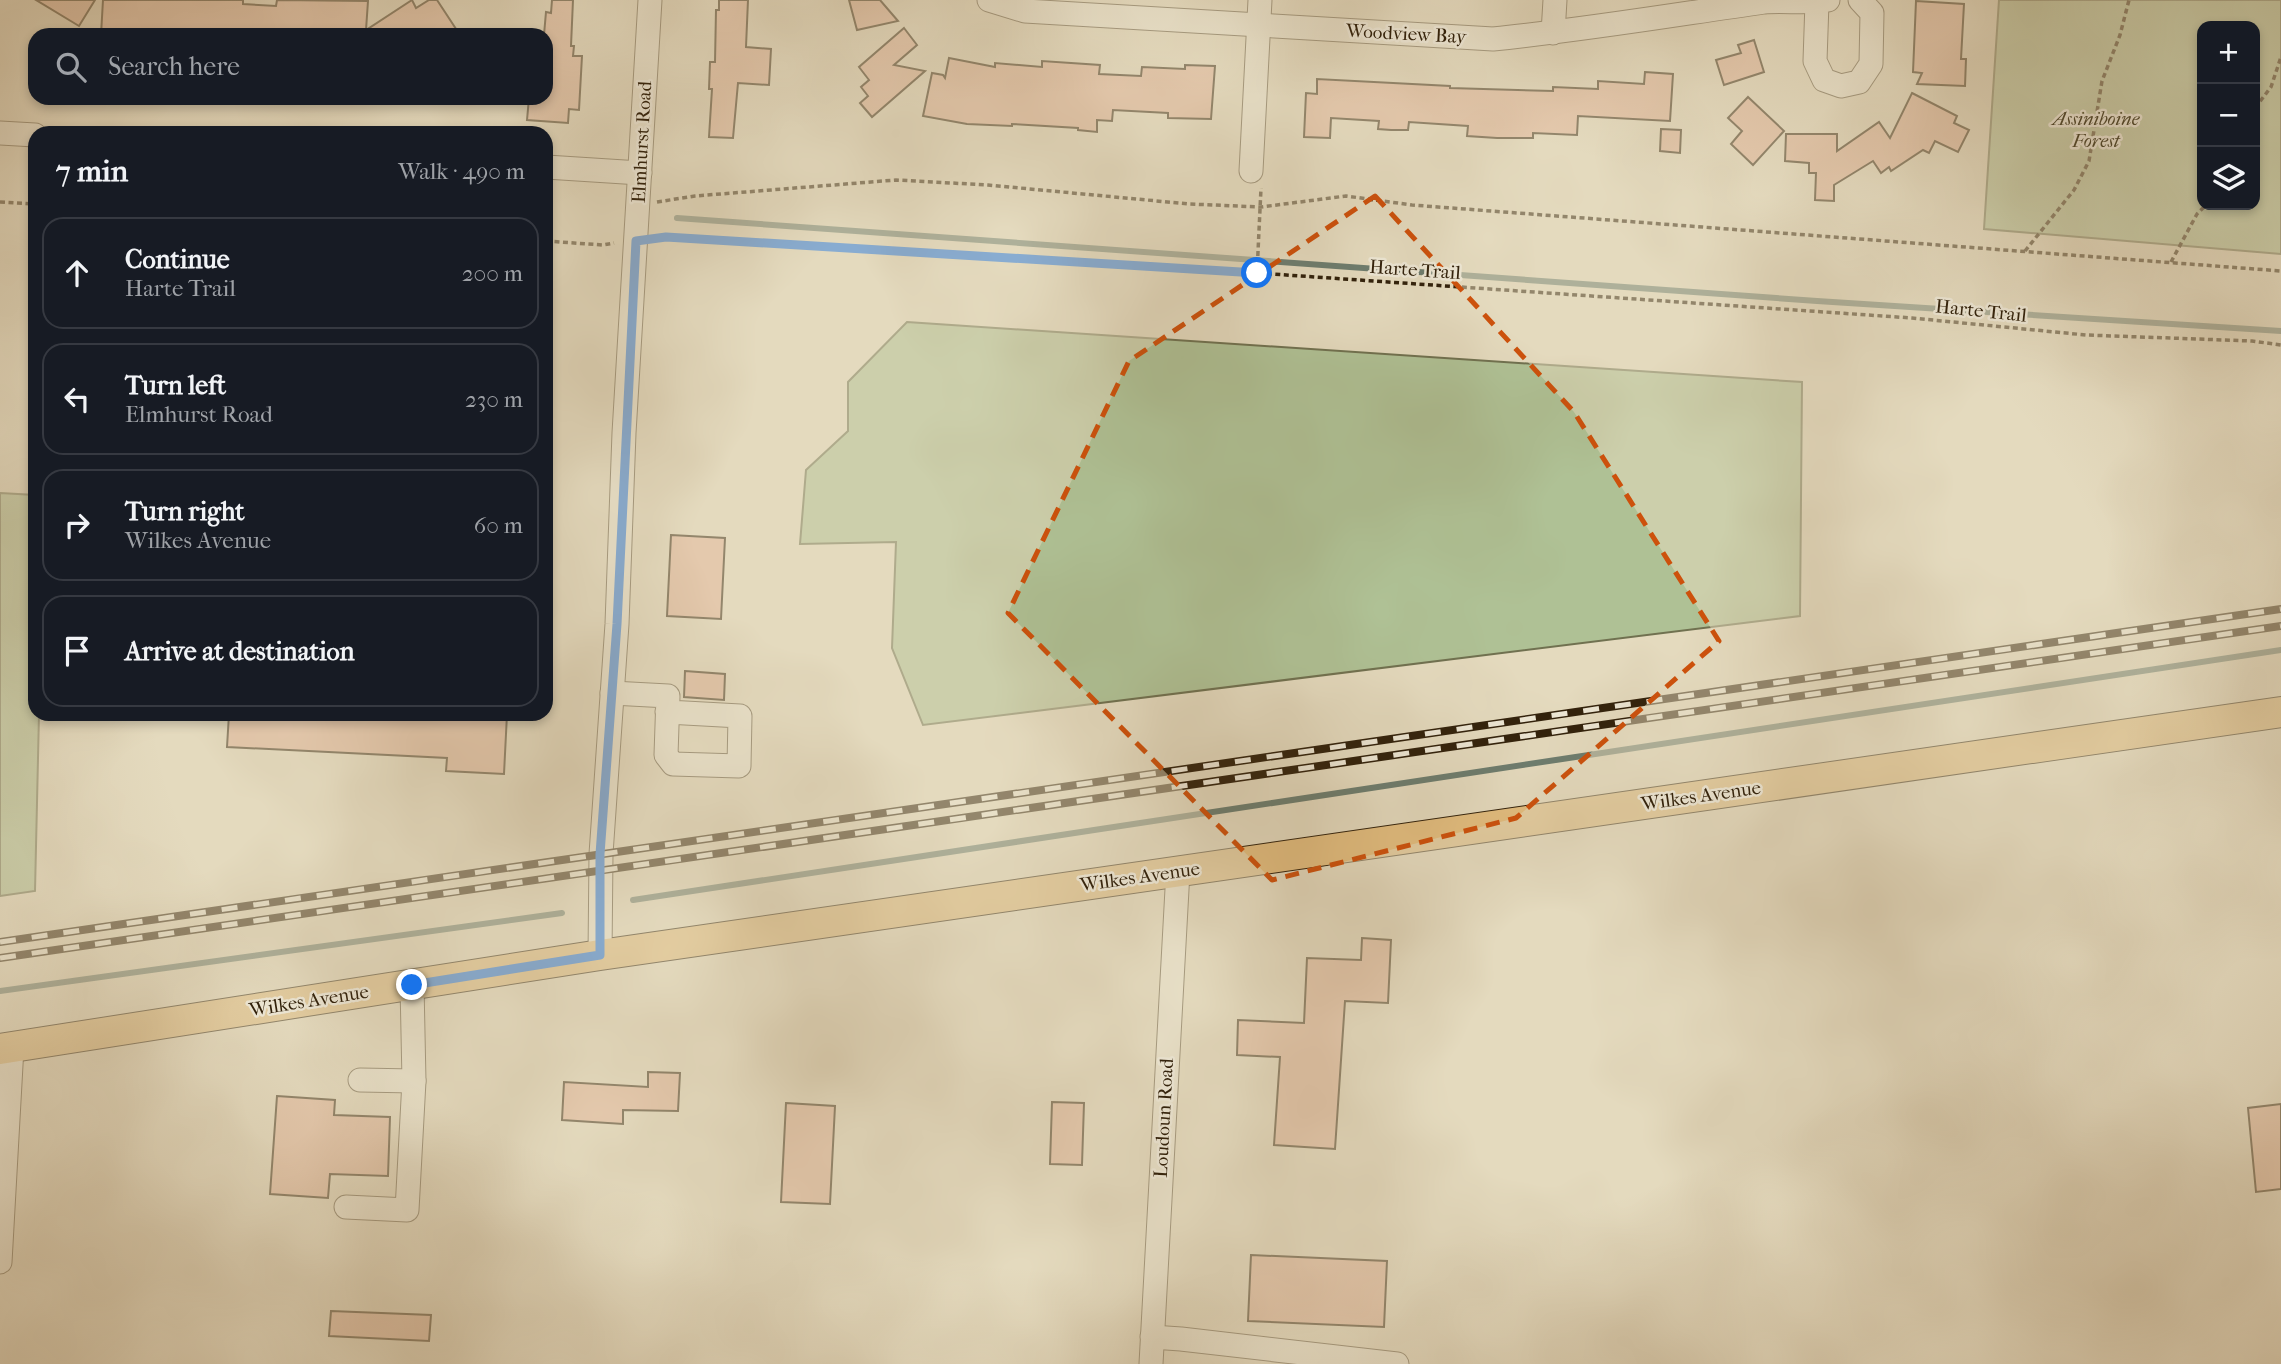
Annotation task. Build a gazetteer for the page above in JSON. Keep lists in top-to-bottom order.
{
  "streets": {
    "main road": ["Wilkes Avenue"],
    "street": ["Woodview Bay", "Elmhurst Road", "Loudoun Road"],
    "path": ["Harte Trail"]
  },
  "crossings": [
    ["Elmhurst Road", "Harte Trail"],
    ["Elmhurst Road", "Wilkes Avenue"],
    ["Wilkes Avenue", "Loudoun Road"]
  ],
  "parks": ["Assiniboine Forest"],
  "page": {
    "map_buttons": ["+", "−"],
    "search": "Search here",
    "heading": ["7 min", "Walk · 490 m"],
    "list": [
      ["Continue", "Harte Trail", "200 m"],
      ["Turn left", "Elmhurst Road", "230 m"],
      ["Turn right", "Wilkes Avenue", "60 m"],
      "Arrive at destination"
    ]
  }
}
